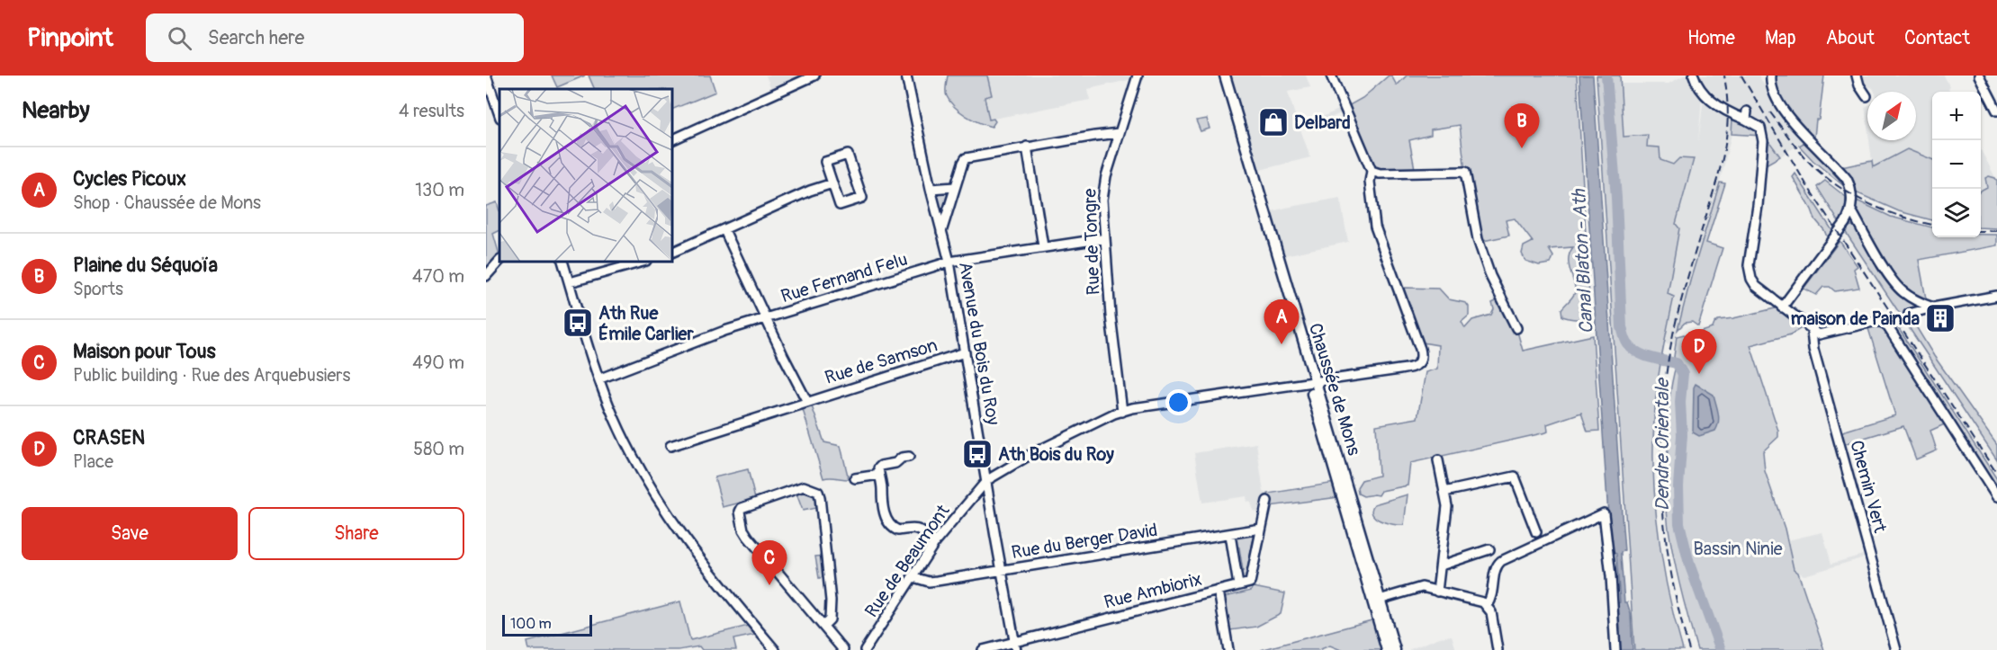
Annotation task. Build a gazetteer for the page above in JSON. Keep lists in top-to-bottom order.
{
  "streets": {
    "main road": ["Chaussée de Mons"],
    "street": [
      "Rue de Tongre",
      "Rue Fernand Felu",
      "Avenue du Bois du Roy",
      "Rue de Samson",
      "Chemin Vert",
      "Rue du Berger David",
      "Rue de Beaumont",
      "Rue Ambiorix"
    ]
  },
  "crossings": [
    ["Rue de Tongre", "Rue Fernand Felu"],
    ["Rue de Tongre", "Rue de Beaumont"],
    ["Rue Fernand Felu", "Avenue du Bois du Roy"],
    ["Avenue du Bois du Roy", "Rue de Samson"],
    ["Avenue du Bois du Roy", "Rue du Berger David"],
    ["Avenue du Bois du Roy", "Rue de Beaumont"],
    ["Avenue du Bois du Roy", "Rue Ambiorix"],
    ["Chaussée de Mons", "Rue de Beaumont"],
    ["Rue du Berger David", "Rue de Beaumont"]
  ],
  "water": ["Canal Blaton - Ath", "Dendre Orientale"],
  "parks": ["Bassin Ninie"],
  "places": {
    "shop": ["Delbard"],
    "building": ["maison de Painda"],
    "bus stop": ["Ath Rue Émile Carlier", "Ath Bois du Roy"]
  },
  "scale_bar": "100 m",
  "north": "top right",
  "page": {
    "header": "Pinpoint",
    "search": "Search here",
    "nav": [
      "Home",
      "Map",
      "About",
      "Contact"
    ],
    "heading": ["Nearby", "4 results"],
    "map_buttons": ["+", "−"],
    "pins": [
      "B",
      "A",
      "D",
      "C"
    ],
    "list": [
      {
        "mark": "A",
        "name": "Cycles Picoux",
        "note": "Shop · Chaussée de Mons",
        "value": "130 m"
      },
      {
        "mark": "B",
        "name": "Plaine du Séquoïa",
        "note": "Sports",
        "value": "470 m"
      },
      {
        "mark": "C",
        "name": "Maison pour Tous",
        "note": "Public building · Rue des Arquebusiers",
        "value": "490 m"
      },
      {
        "mark": "D",
        "name": "CRASEN",
        "note": "Place",
        "value": "580 m"
      }
    ],
    "buttons": ["Save", "Share"],
    "scale": "100 m"
  }
}
